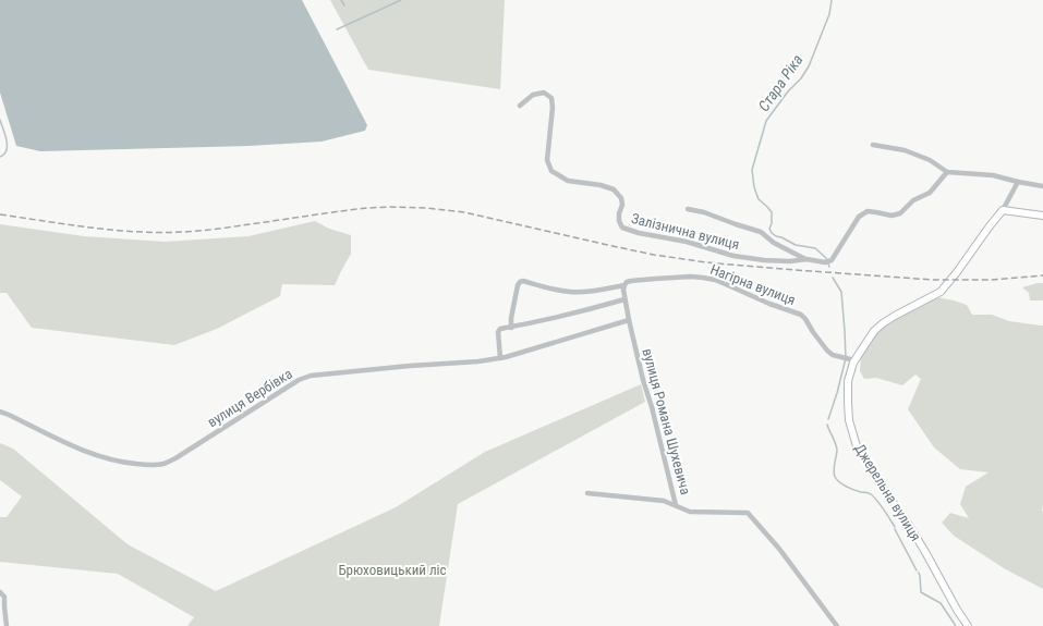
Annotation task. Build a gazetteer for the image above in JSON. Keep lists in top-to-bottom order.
{
  "streets": {
    "street": [
      "Залізнична вулиця",
      "Нагірна вулиця",
      "вулиця Вербівка",
      "вулиця Романа Шухевича",
      "Джерельна вулиця"
    ]
  },
  "crossings": [
    ["Нагірна вулиця", "вулиця Романа Шухевича"],
    ["Нагірна вулиця", "Джерельна вулиця"],
    ["вулиця Вербівка", "вулиця Романа Шухевича"]
  ],
  "water": ["Стара Ріка"],
  "parks": ["Брюховицький ліс"]
}
